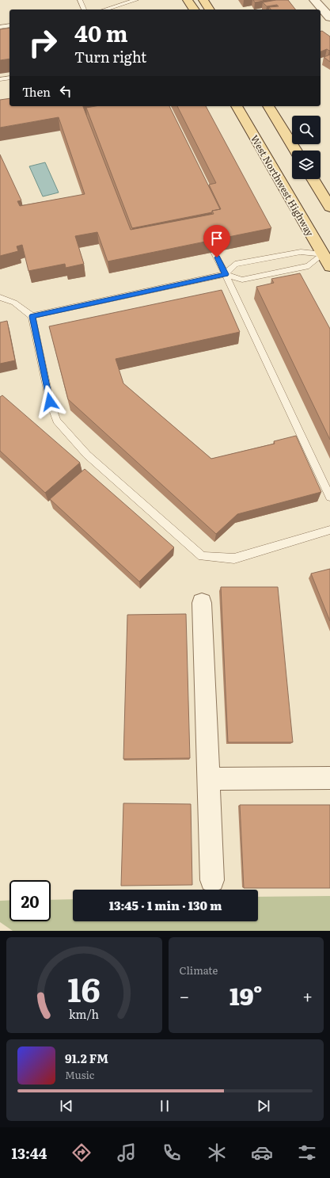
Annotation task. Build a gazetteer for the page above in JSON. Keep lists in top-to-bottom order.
{
  "streets": {
    "main road": ["West Northwest Highway"]
  },
  "page": {
    "turn": ["40 m", "Turn right"],
    "then": "Then",
    "limit": "20",
    "trip": "13:45 · 1 min · 130 m",
    "tile": "Climate",
    "heat": ["−", "19°", "+"],
    "song": ["91.2 FM", "Music"],
    "tabs": "13:44",
    "gauge": ["16", "km/h"]
  }
}
